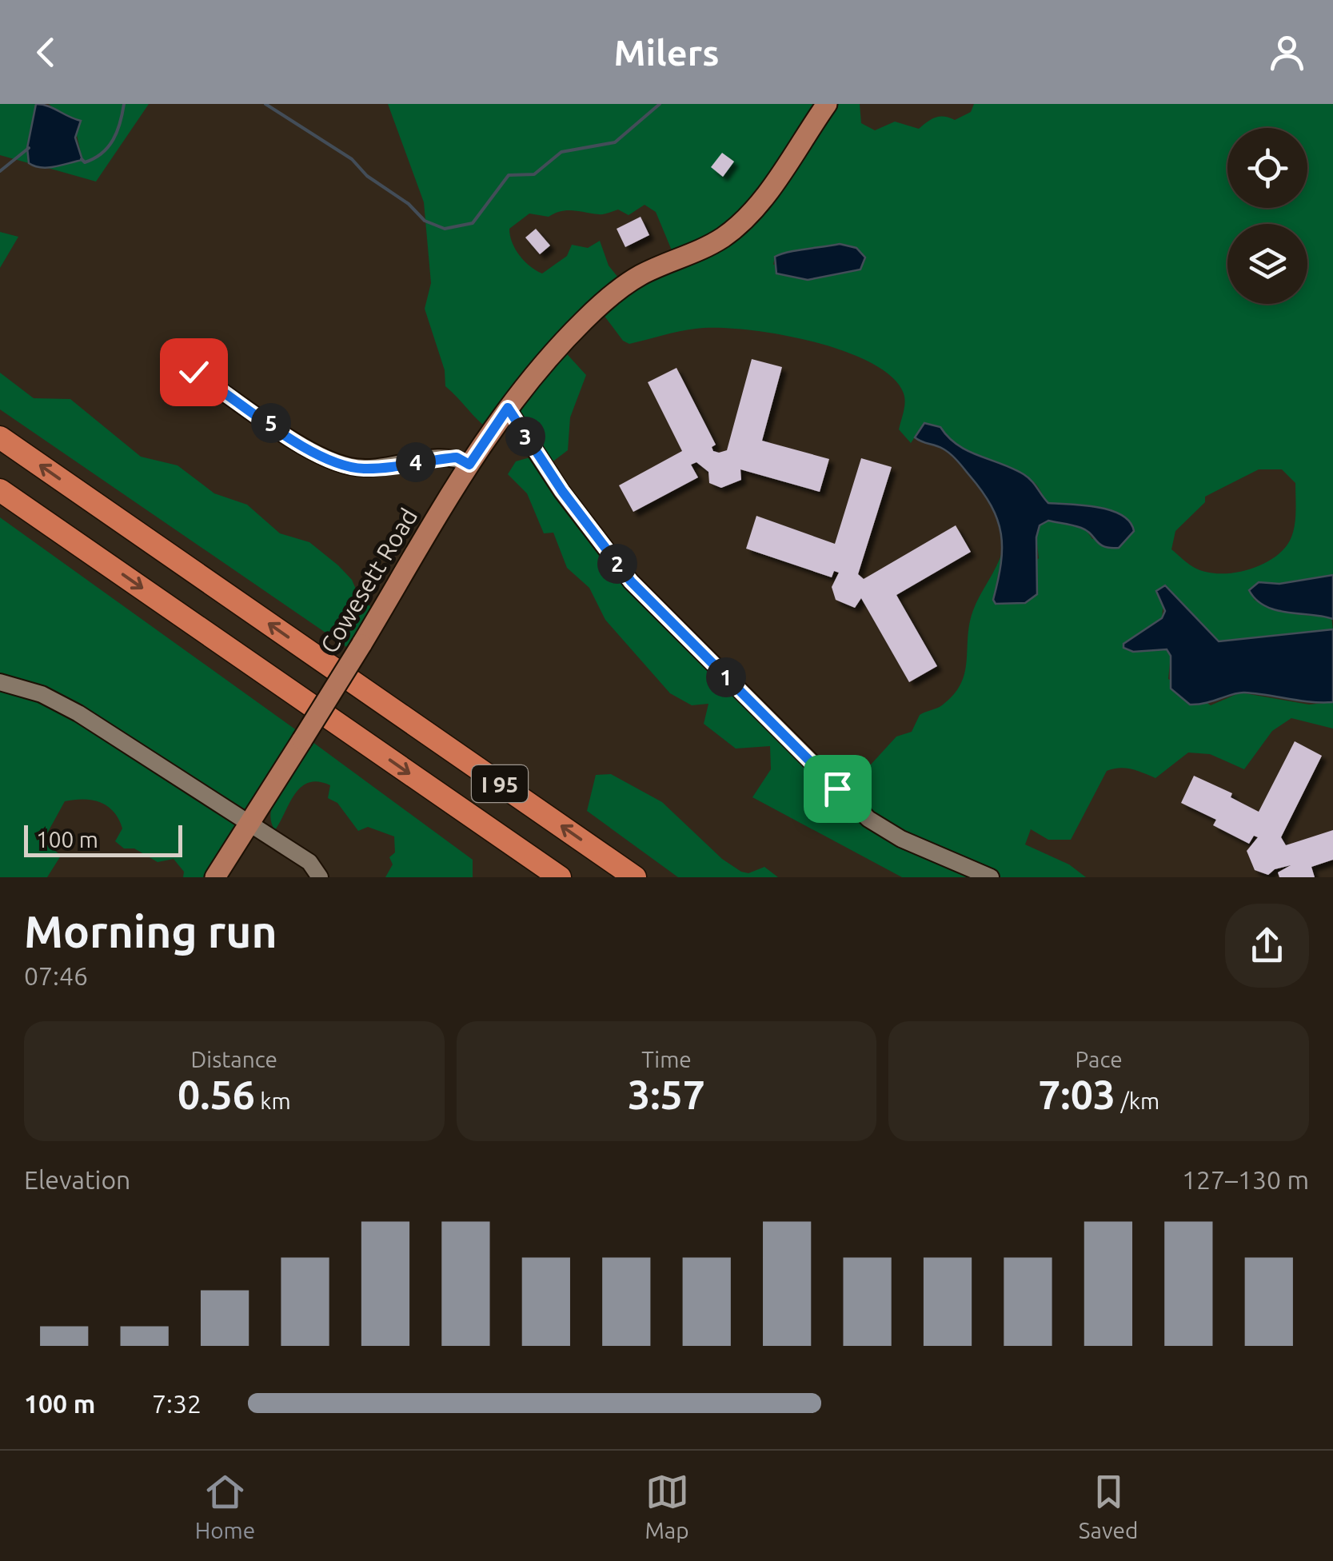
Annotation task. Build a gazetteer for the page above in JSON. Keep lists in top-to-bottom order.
{
  "streets": {
    "highway": ["I 95"],
    "main road": ["Cowesett Road"]
  },
  "scale_bar": "100 m",
  "page": {
    "header": "Milers",
    "pins": [
      "5",
      "3",
      "4",
      "2",
      "1"
    ],
    "scale": "100 m",
    "heading": ["Morning run", "07:46"],
    "stats": [
      ["Distance", "0.56 km"],
      ["Time", "3:57"],
      ["Pace", "7:03 /km"]
    ],
    "chart": ["Elevation", "127–130 m"],
    "list": [
      {
        "name": "100 m",
        "note": "7:32"
      }
    ],
    "tabs": ["Home", "Map", "Saved"]
  }
}
